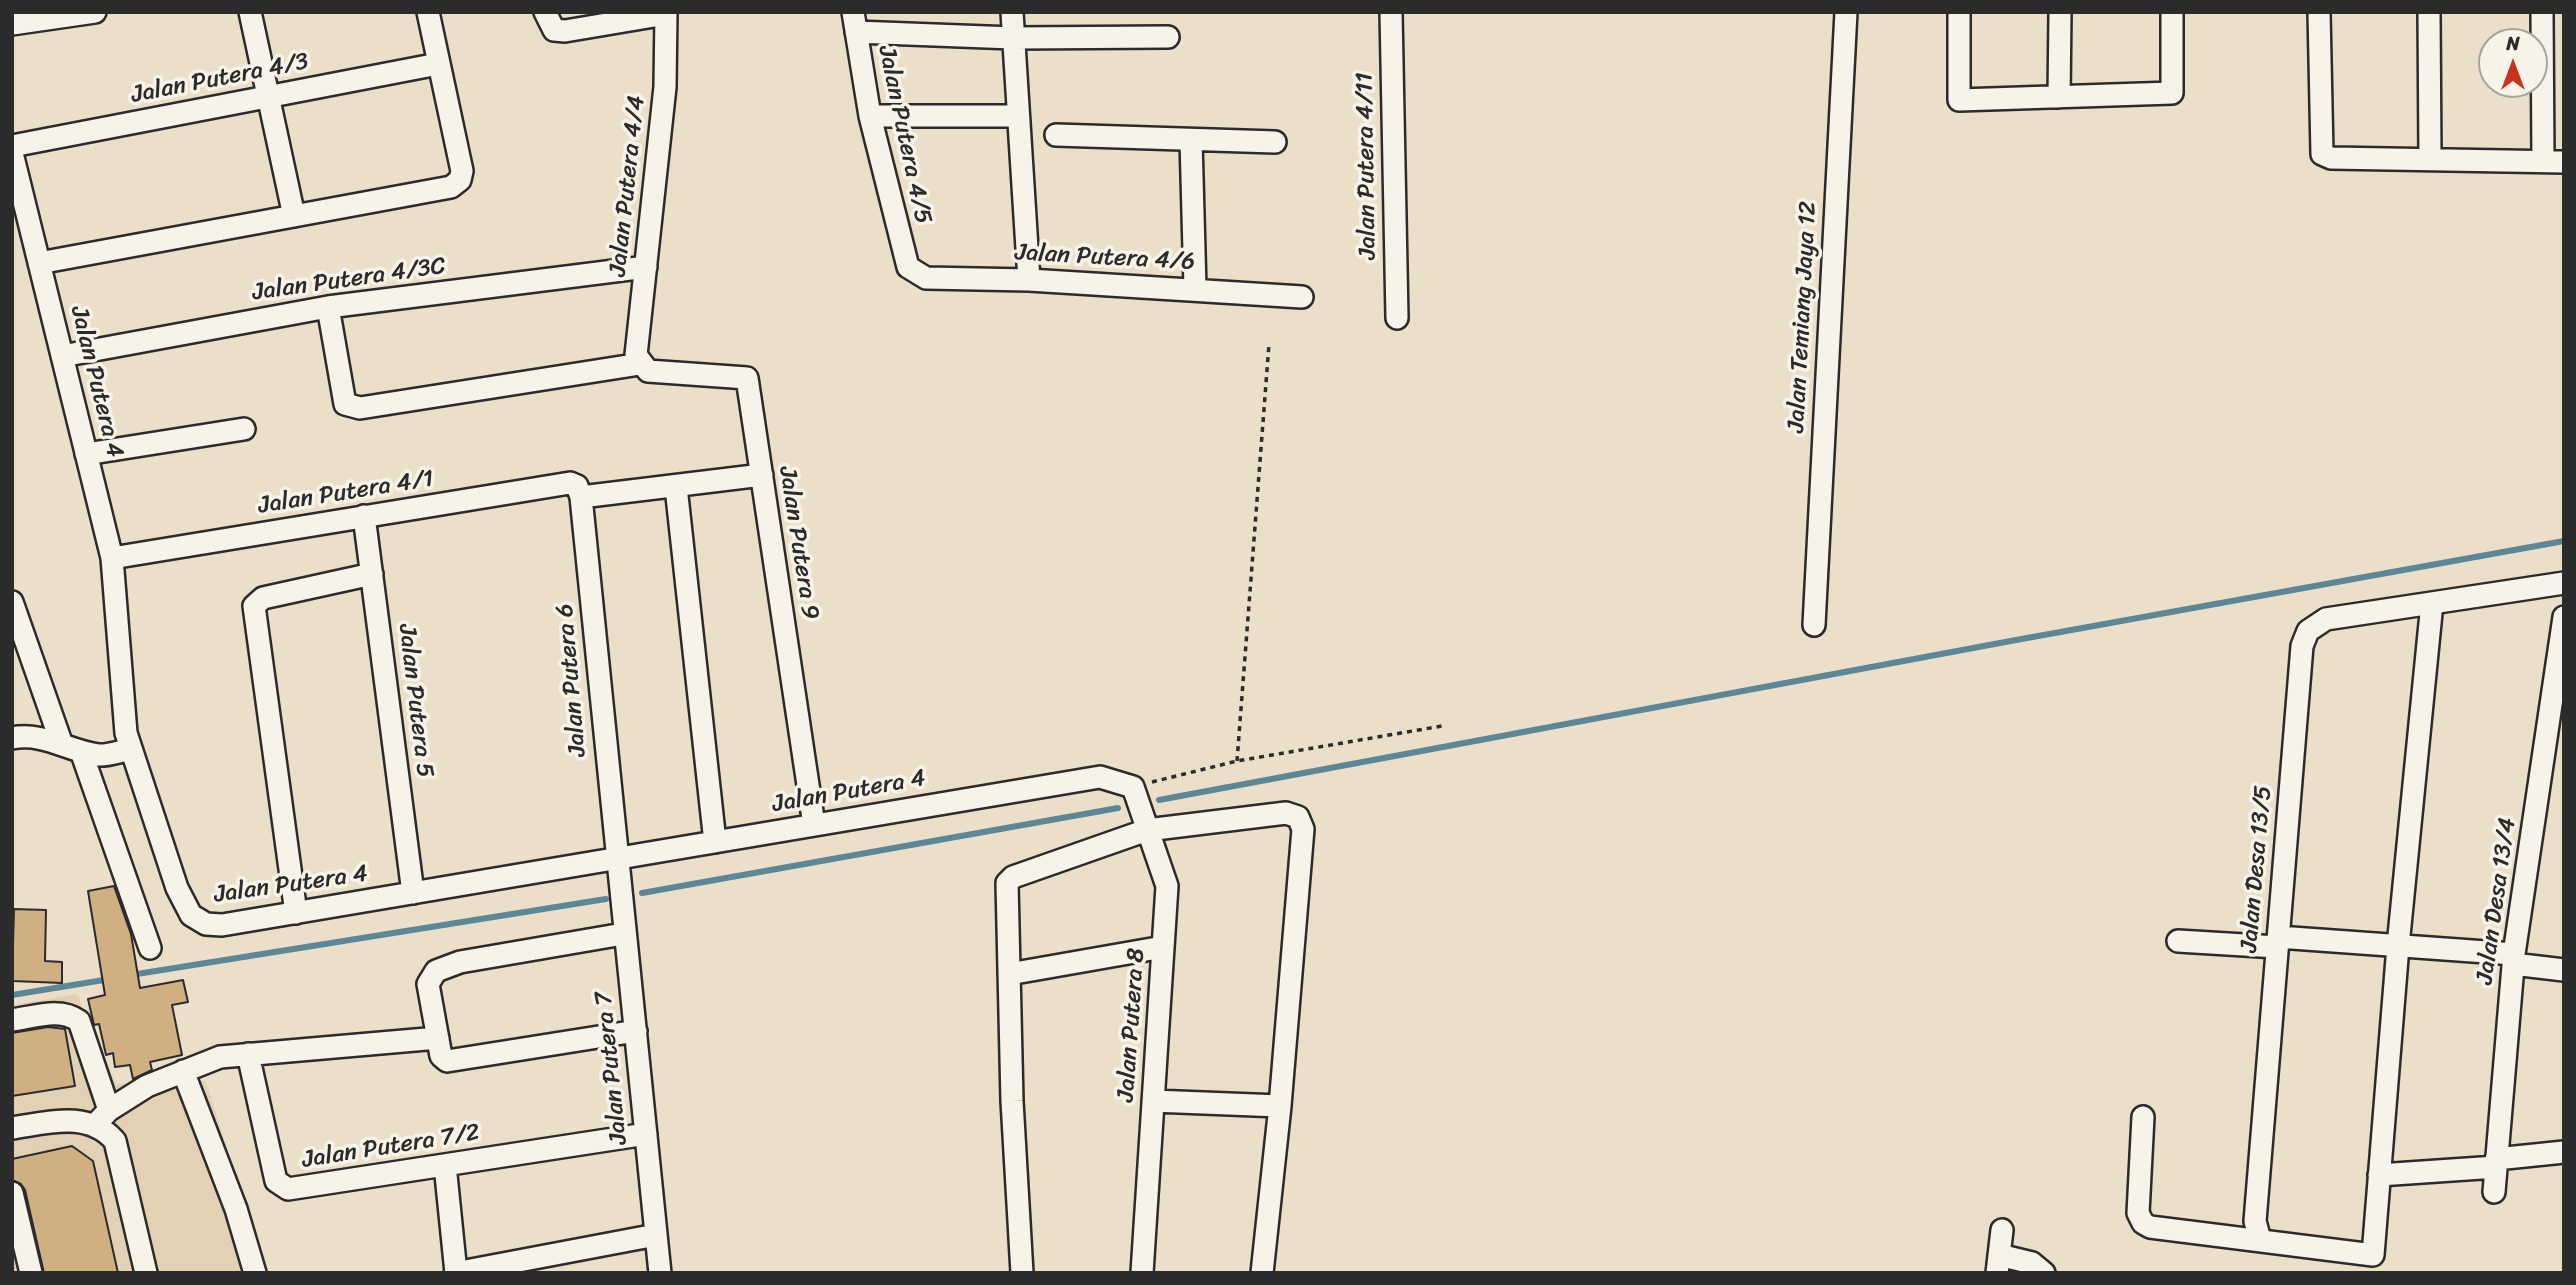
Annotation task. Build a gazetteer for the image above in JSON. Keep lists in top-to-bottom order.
{
  "streets": {
    "street": [
      "Jalan Putera 4/3",
      "Jalan Putera 4/5",
      "Jalan Putera 4/11",
      "Jalan Putera 4/4",
      "Jalan Putera 4/6",
      "Jalan Putera 4/3C",
      "Jalan Temiang Jaya 12",
      "Jalan Putera 4",
      "Jalan Putera 4/1",
      "Jalan Putera 9",
      "Jalan Putera 6",
      "Jalan Putera 5",
      "Jalan Desa 13/5",
      "Jalan Desa 13/4",
      "Jalan Putera 8",
      "Jalan Putera 7",
      "Jalan Putera 7/2"
    ]
  },
  "crossings": [
    ["Jalan Putera 4/5", "Jalan Putera 4/6"],
    ["Jalan Putera 4/4", "Jalan Putera 4/3C"],
    ["Jalan Putera 4/4", "Jalan Putera 9"],
    ["Jalan Putera 4/3C", "Jalan Putera 4"],
    ["Jalan Putera 4", "Jalan Putera 4/1"],
    ["Jalan Putera 4", "Jalan Putera 9"],
    ["Jalan Putera 4", "Jalan Putera 6"],
    ["Jalan Putera 4", "Jalan Putera 5"],
    ["Jalan Putera 4", "Jalan Putera 8"],
    ["Jalan Putera 4", "Jalan Putera 7"],
    ["Jalan Putera 4/1", "Jalan Putera 6"],
    ["Jalan Putera 4/1", "Jalan Putera 5"],
    ["Jalan Putera 6", "Jalan Putera 7"],
    ["Jalan Putera 7", "Jalan Putera 7/2"]
  ],
  "north": "top"
}
